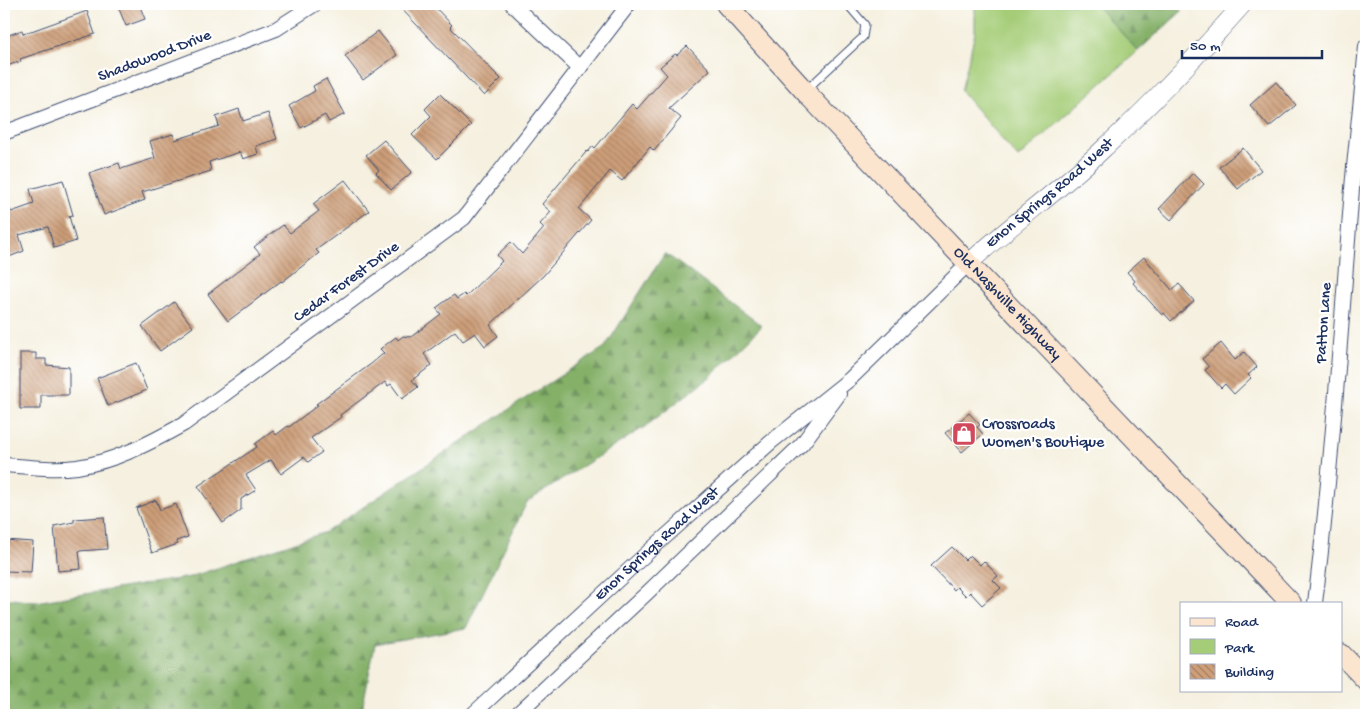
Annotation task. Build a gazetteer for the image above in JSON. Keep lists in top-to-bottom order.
{
  "streets": {
    "main road": ["Old Nashville Highway"],
    "street": [
      "Shadowood Drive",
      "Enon Springs Road West",
      "Cedar Forest Drive",
      "Patton Lane"
    ]
  },
  "crossings": [
    ["Enon Springs Road West", "Old Nashville Highway"]
  ],
  "places": {
    "shop": ["Crossroads Women's Boutique"]
  },
  "legend": ["Road", "Park", "Building"],
  "scale_bar": "50 m"
}
